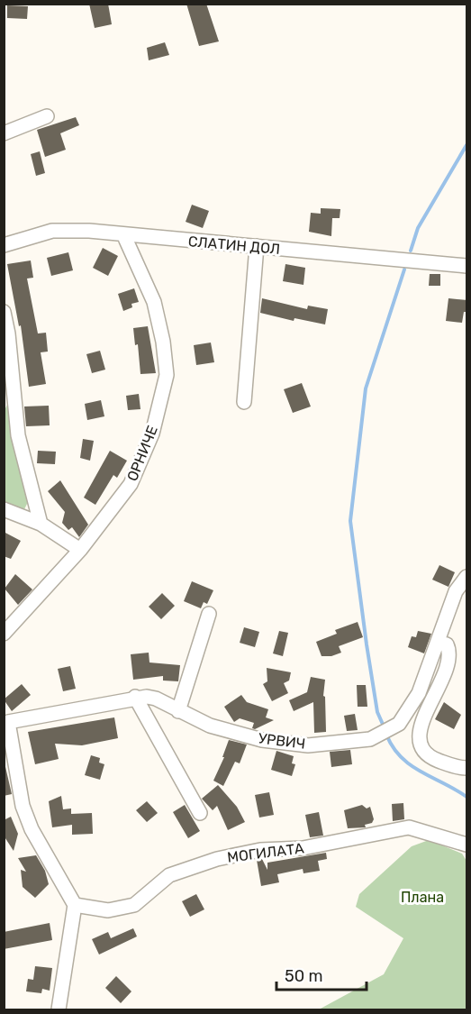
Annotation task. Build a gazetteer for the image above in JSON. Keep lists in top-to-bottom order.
{
  "streets": {
    "street": [
      "СЛАТИН ДОЛ",
      "ОРНИЧЕ",
      "УРВИЧ",
      "МОГИЛАТА"
    ]
  },
  "crossings": [
    ["СЛАТИН ДОЛ", "ОРНИЧЕ"]
  ],
  "parks": ["Плана"],
  "scale_bar": "50 m"
}
